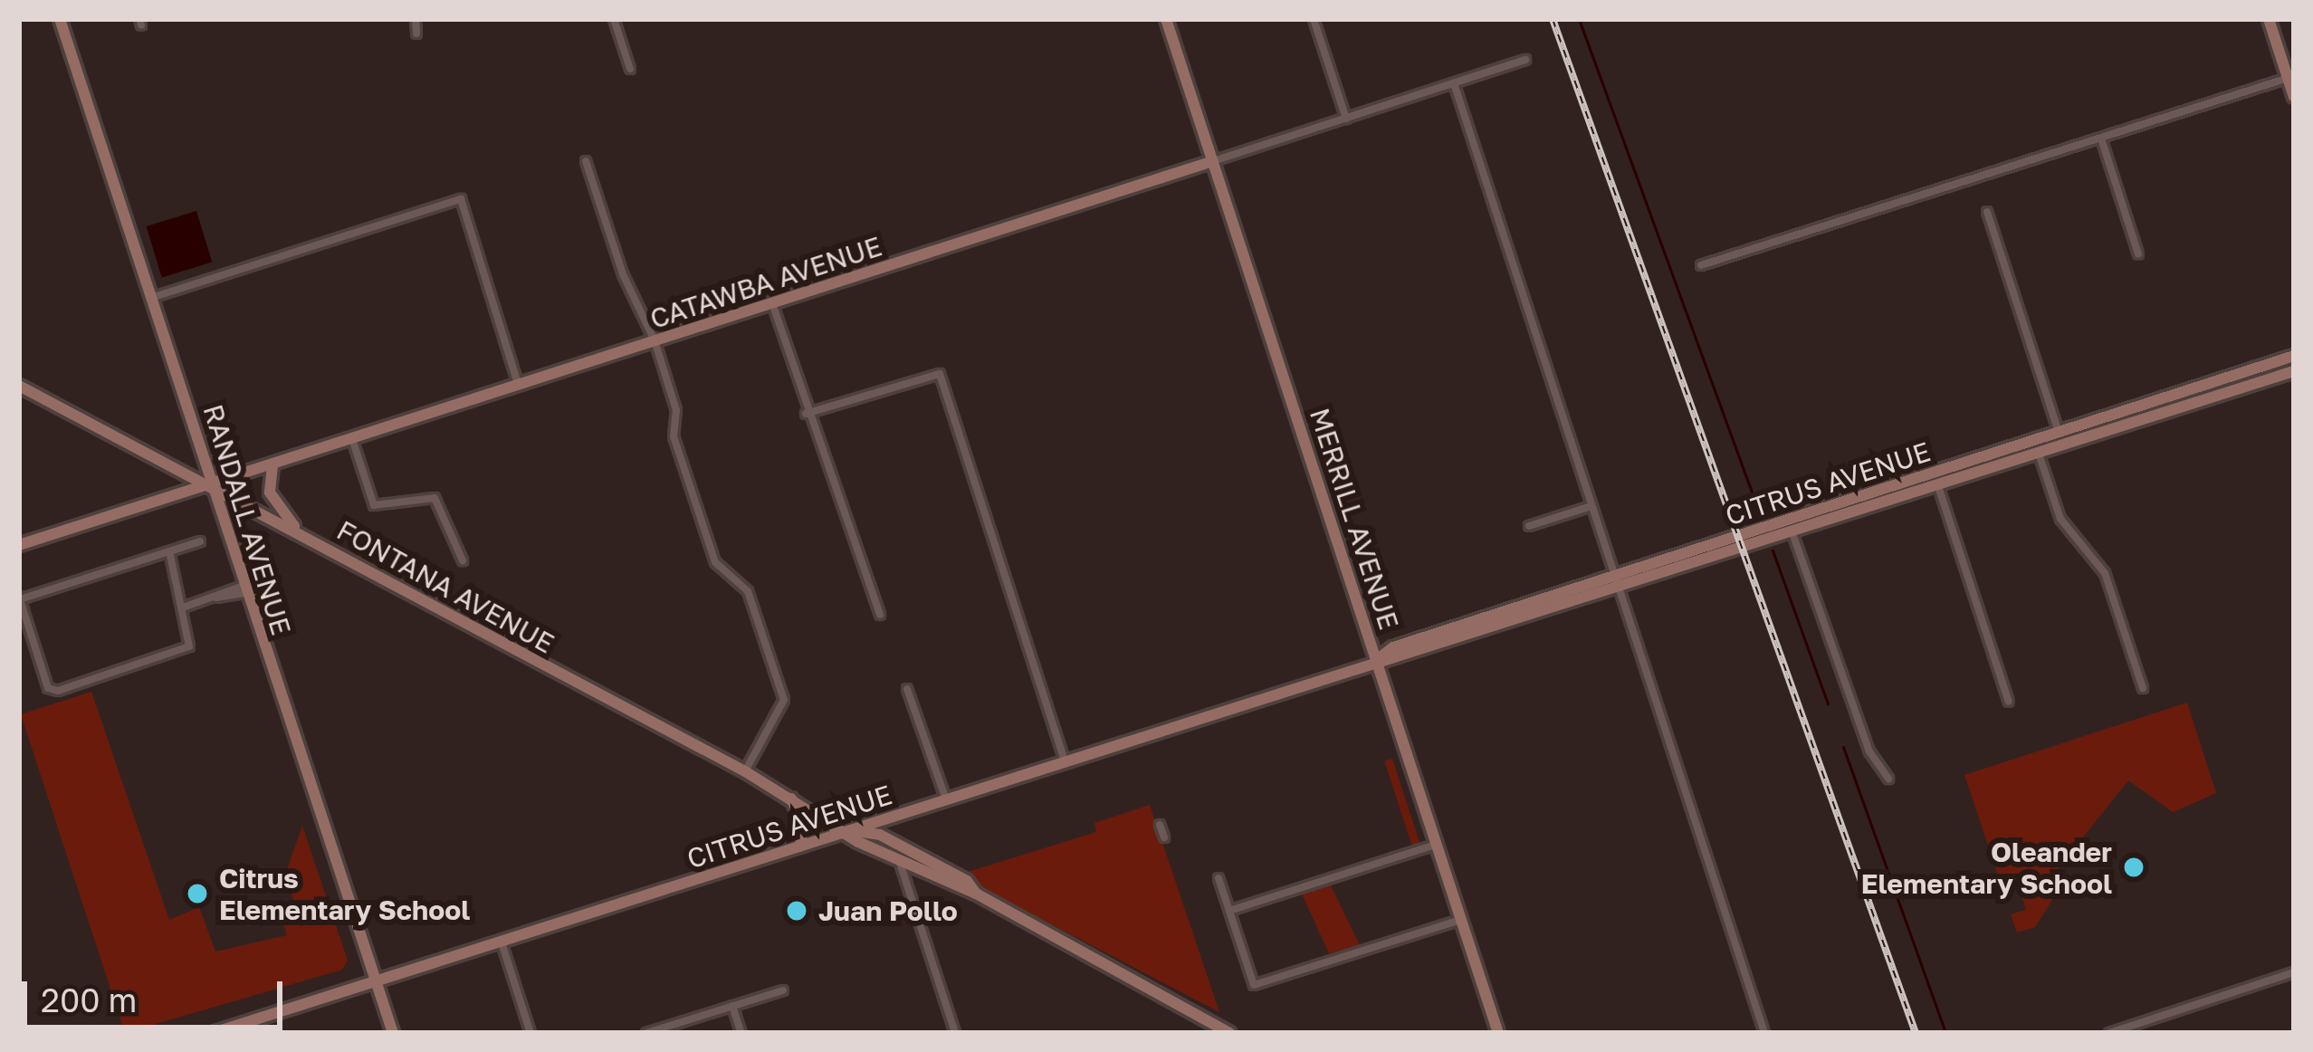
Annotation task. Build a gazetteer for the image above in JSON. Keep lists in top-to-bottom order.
{
  "streets": {
    "main road": [
      "CATAWBA AVENUE",
      "CITRUS AVENUE",
      "MERRILL AVENUE",
      "RANDALL AVENUE",
      "FONTANA AVENUE"
    ]
  },
  "crossings": [
    ["CATAWBA AVENUE", "MERRILL AVENUE"],
    ["CATAWBA AVENUE", "RANDALL AVENUE"],
    ["CATAWBA AVENUE", "FONTANA AVENUE"],
    ["CITRUS AVENUE", "MERRILL AVENUE"],
    ["CITRUS AVENUE", "RANDALL AVENUE"],
    ["CITRUS AVENUE", "FONTANA AVENUE"],
    ["RANDALL AVENUE", "FONTANA AVENUE"]
  ],
  "places": ["Oleander Elementary School", "Citrus Elementary School", "Juan Pollo"],
  "scale_bar": "200 m"
}
